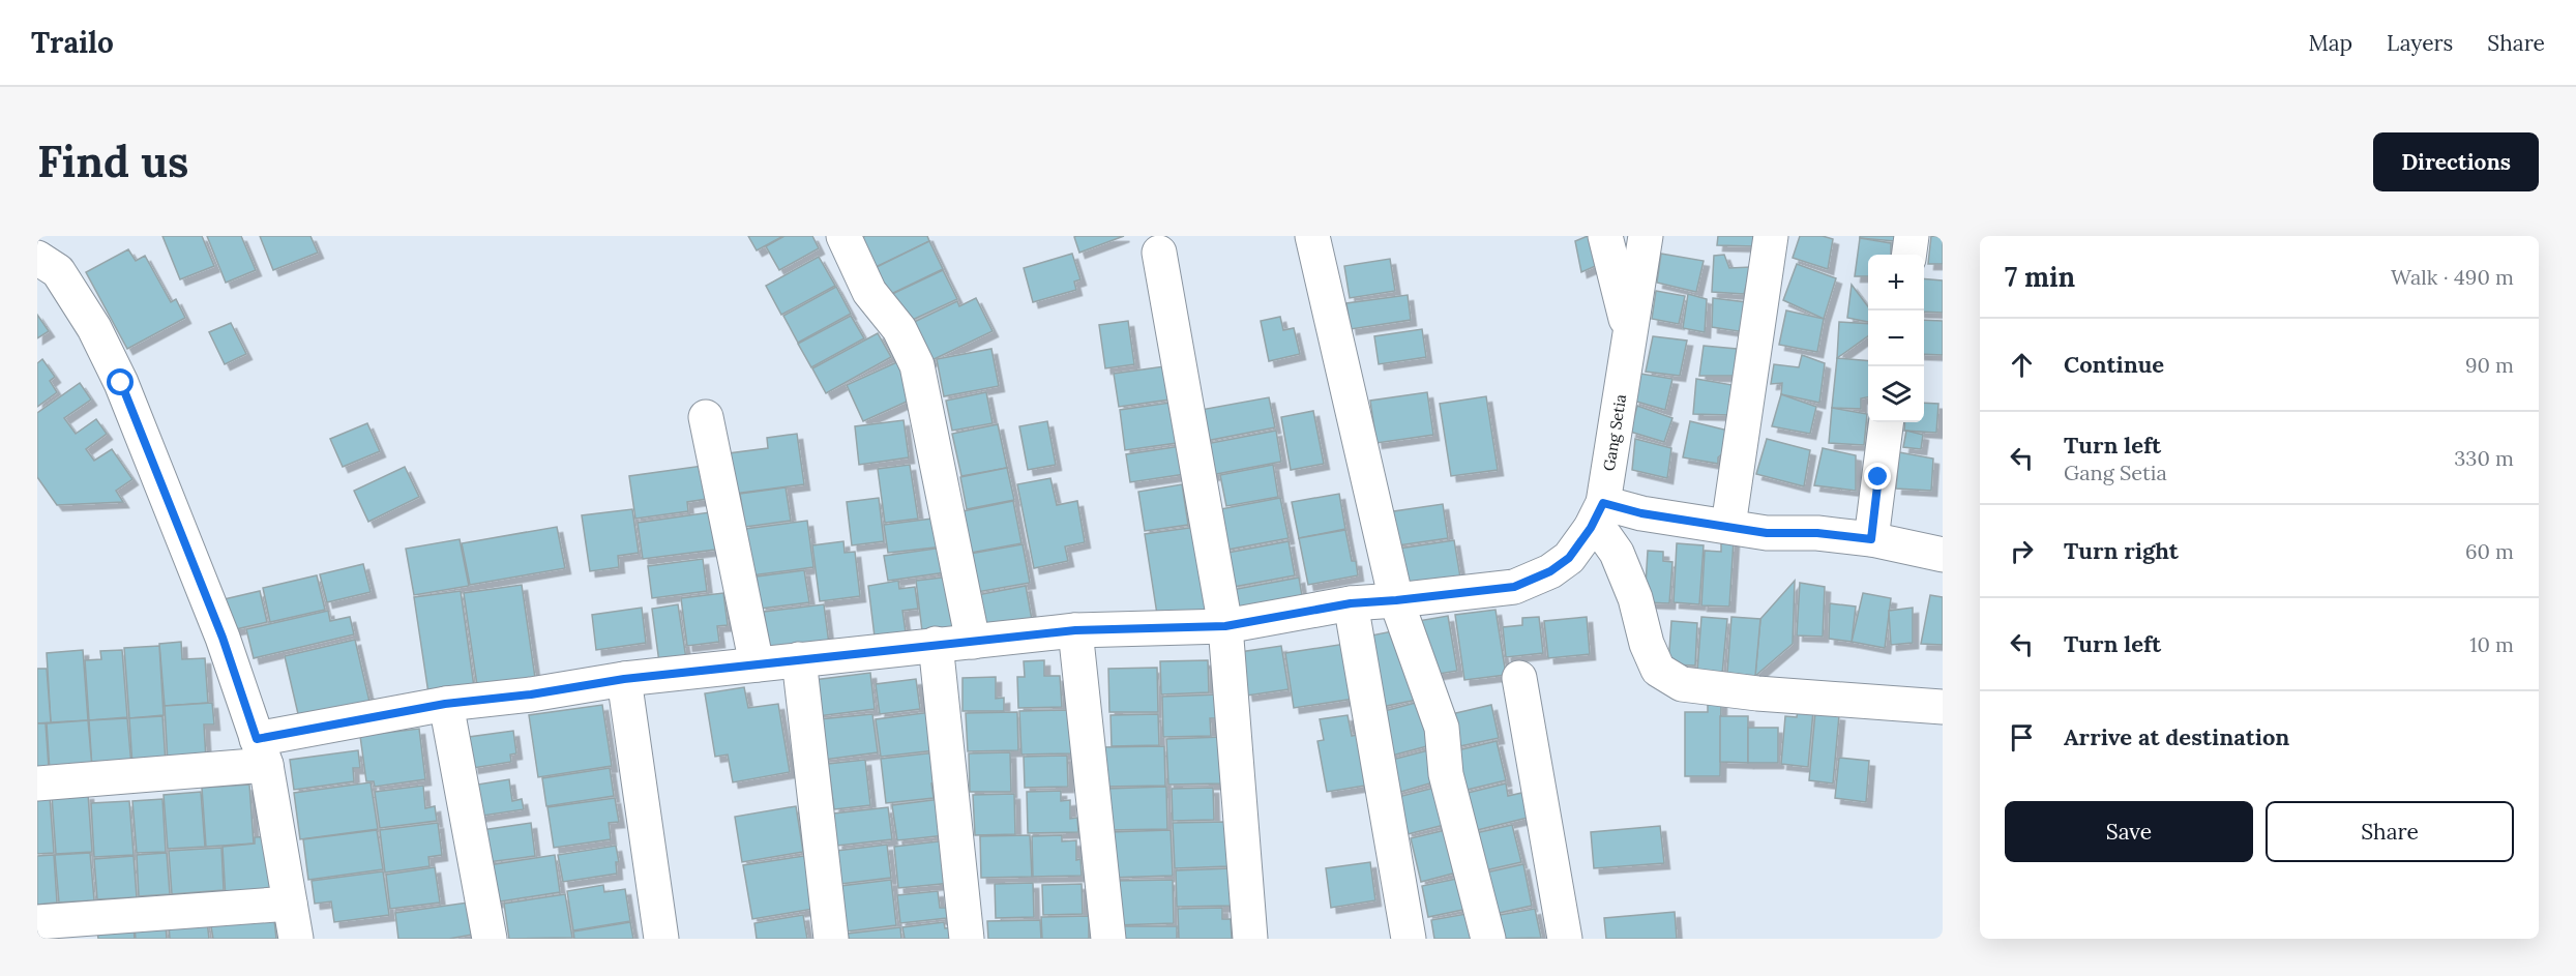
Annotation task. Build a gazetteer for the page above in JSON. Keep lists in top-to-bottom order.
{
  "streets": {
    "street": ["Gang Setia"]
  },
  "page": {
    "header": "Trailo",
    "nav": ["Map", "Layers", "Share"],
    "buttons": [
      "Directions",
      ["Save", "Share"]
    ],
    "title": "Find us",
    "heading": ["7 min", "Walk · 490 m"],
    "map_buttons": ["+", "−"],
    "list": [
      ["Continue", "90 m"],
      ["Turn left", "Gang Setia", "330 m"],
      ["Turn right", "60 m"],
      ["Turn left", "10 m"],
      "Arrive at destination"
    ]
  }
}
